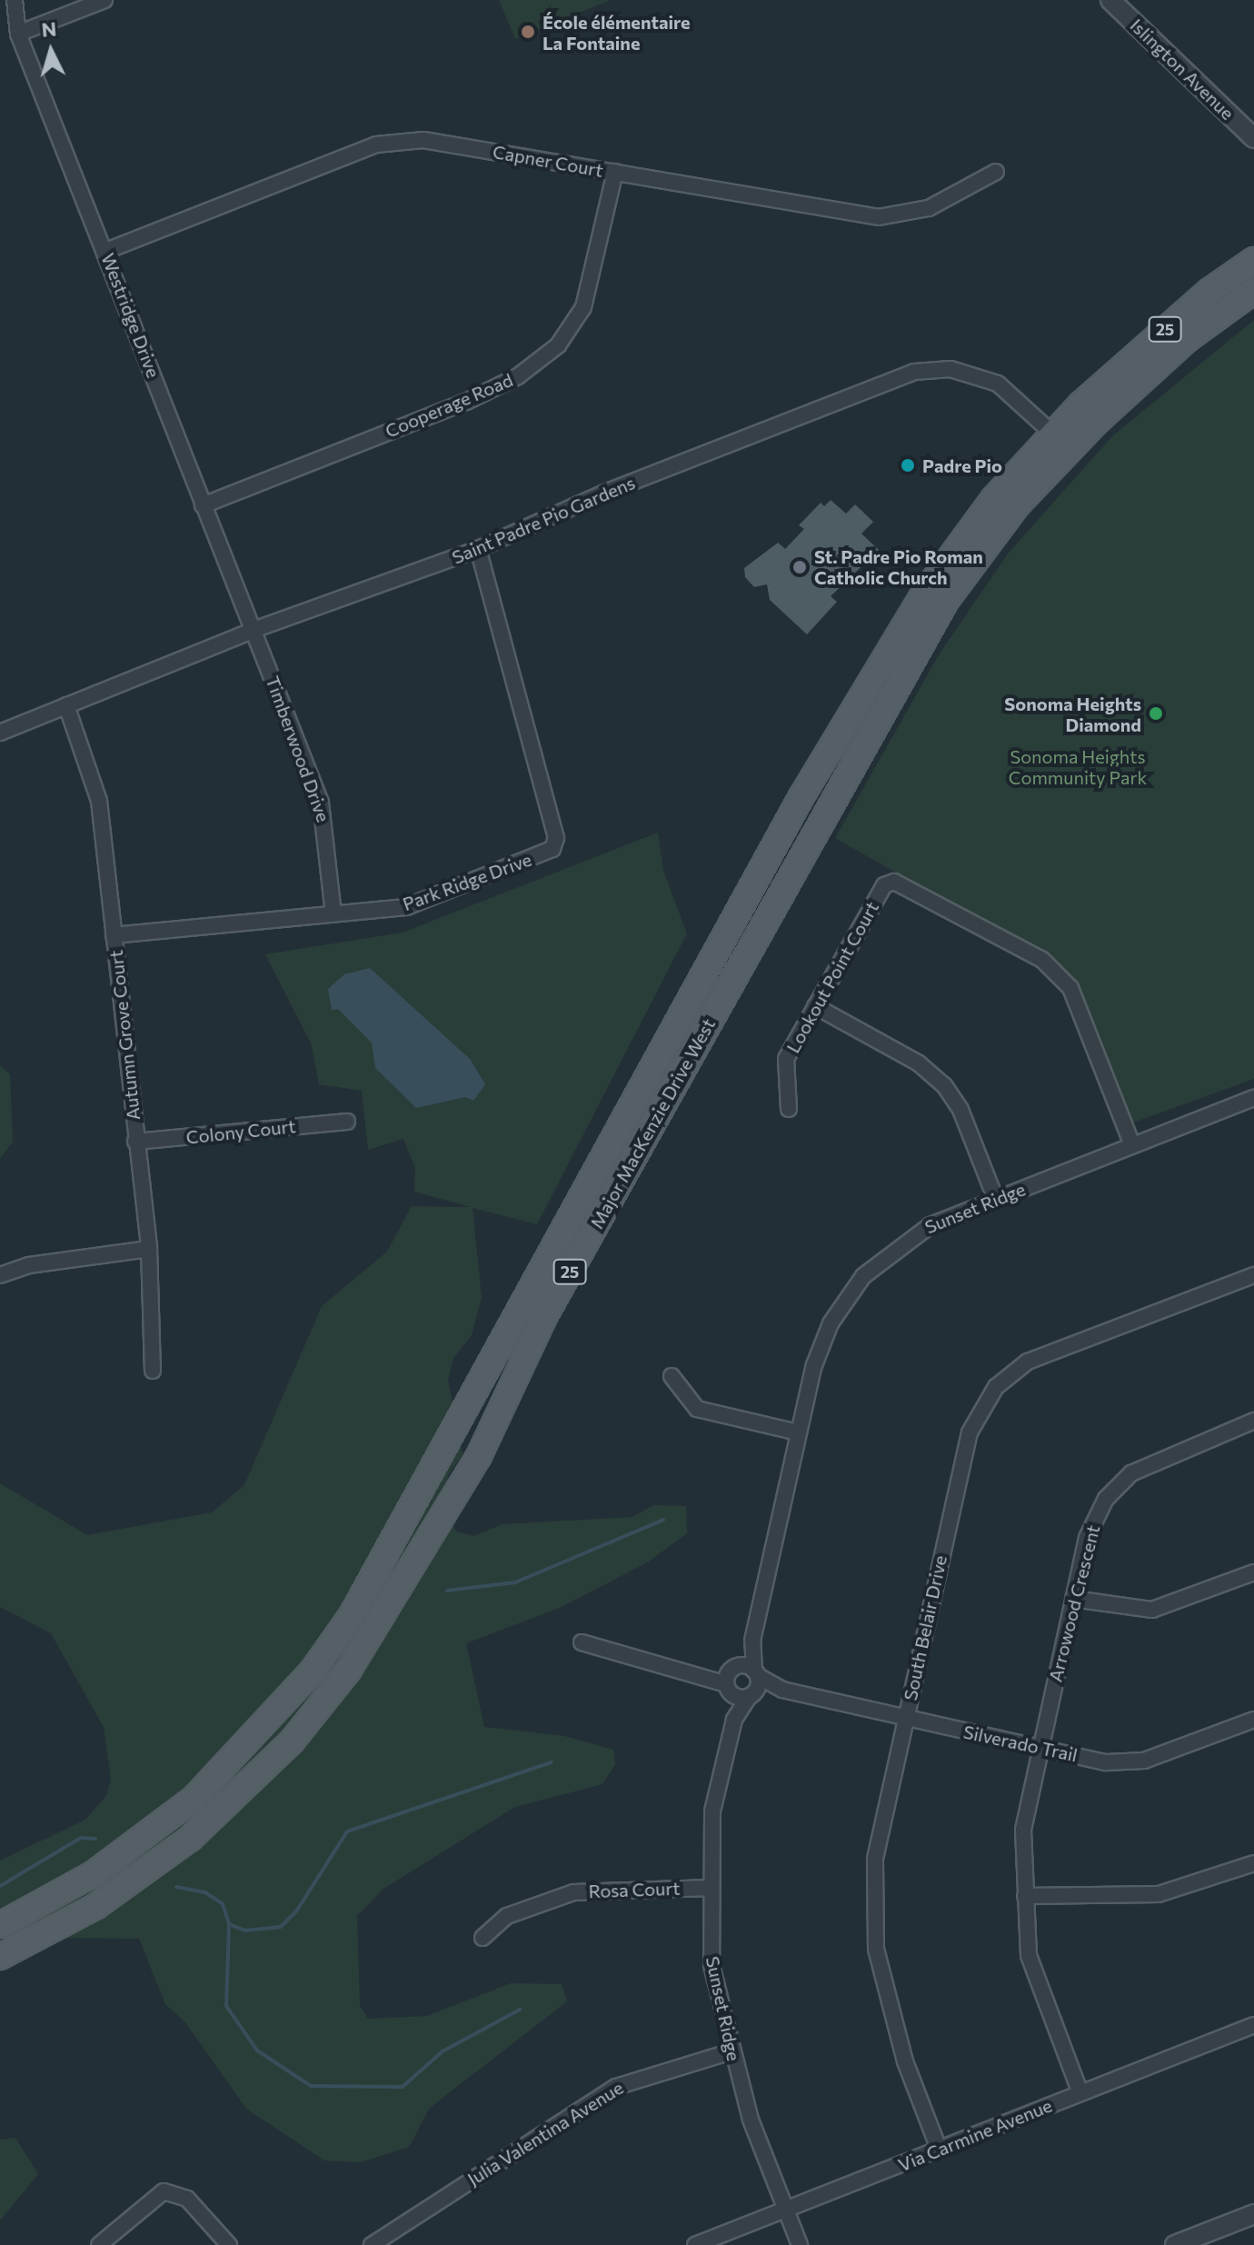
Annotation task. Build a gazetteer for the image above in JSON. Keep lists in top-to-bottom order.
{
  "streets": {
    "main road": ["25", "Major MacKenzie Drive West"],
    "street": [
      "Islington Avenue",
      "Capner Court",
      "Westridge Drive",
      "Cooperage Road",
      "Saint Padre Pio Gardens",
      "Timberwood Drive",
      "Park Ridge Drive",
      "Lookout Point Court",
      "Autumn Grove Court",
      "Colony Court",
      "Sunset Ridge",
      "Arrowood Crescent",
      "South Belair Drive",
      "Silverado Trail",
      "Rosa Court",
      "Julia Valentina Avenue",
      "Via Carmine Avenue"
    ]
  },
  "crossings": [
    ["Capner Court", "Westridge Drive"],
    ["Capner Court", "Cooperage Road"],
    ["Westridge Drive", "Cooperage Road"],
    ["Westridge Drive", "Saint Padre Pio Gardens"],
    ["Westridge Drive", "Timberwood Drive"],
    ["Saint Padre Pio Gardens", "Timberwood Drive"],
    ["Saint Padre Pio Gardens", "Park Ridge Drive"],
    ["Saint Padre Pio Gardens", "Autumn Grove Court"],
    ["Saint Padre Pio Gardens", "Major MacKenzie Drive West"],
    ["Timberwood Drive", "Park Ridge Drive"],
    ["Park Ridge Drive", "Autumn Grove Court"],
    ["Lookout Point Court", "Sunset Ridge"],
    ["Autumn Grove Court", "Colony Court"],
    ["Sunset Ridge", "Silverado Trail"],
    ["Sunset Ridge", "Rosa Court"],
    ["Sunset Ridge", "Julia Valentina Avenue"],
    ["Sunset Ridge", "Via Carmine Avenue"],
    ["Arrowood Crescent", "Silverado Trail"],
    ["Arrowood Crescent", "Via Carmine Avenue"],
    ["South Belair Drive", "Silverado Trail"],
    ["South Belair Drive", "Via Carmine Avenue"]
  ],
  "parks": ["Sonoma Heights Community Park"],
  "places": [
    "École élémentaire La Fontaine",
    "Padre Pio",
    "St. Padre Pio Roman Catholic Church",
    "Sonoma Heights Diamond"
  ],
  "north": "top"
}
